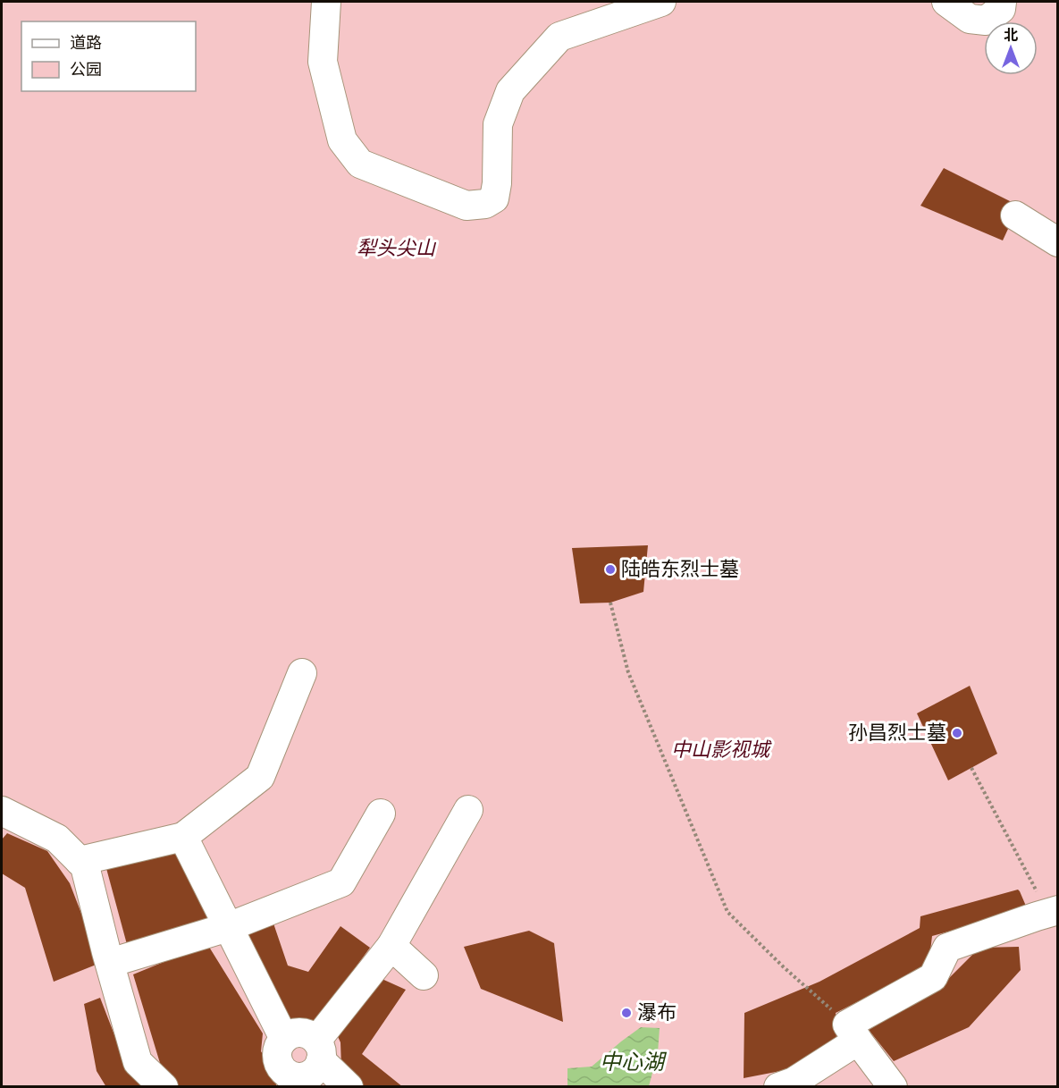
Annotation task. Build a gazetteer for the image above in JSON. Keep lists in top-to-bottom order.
{
  "water": ["中心湖"],
  "parks": ["犁头尖山", "中山影视城"],
  "places": ["陆皓东烈士墓", "孙昌烈士墓", "瀑布"],
  "legend": ["道路", "公园"],
  "north": "top"
}
